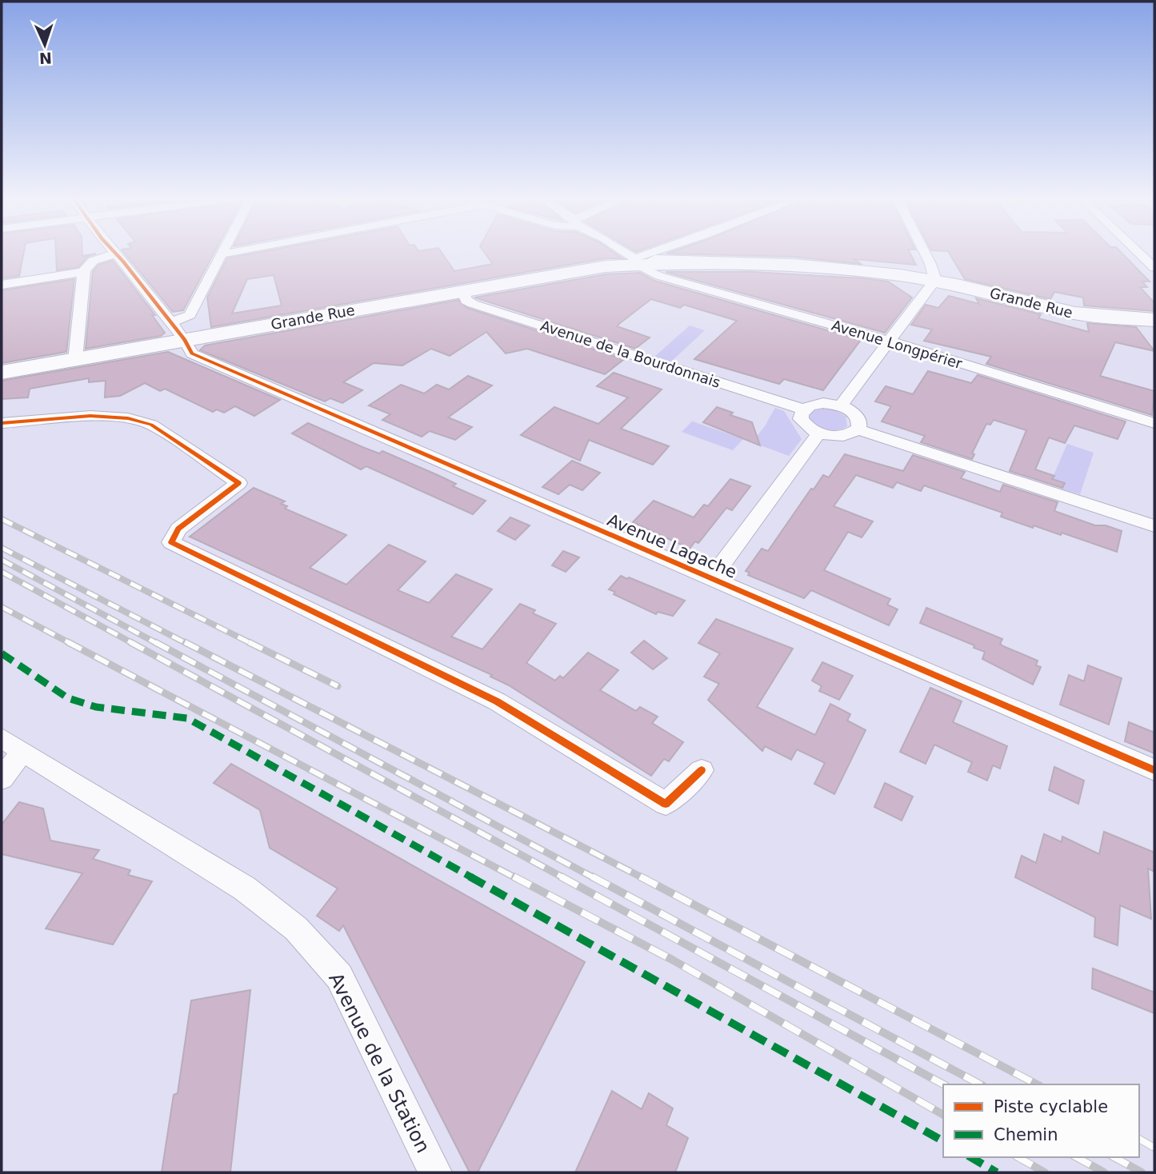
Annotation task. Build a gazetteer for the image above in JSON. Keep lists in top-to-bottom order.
{
  "streets": {
    "main road": ["Grande Rue"],
    "street": [
      "Avenue Longpérier",
      "Avenue de la Bourdonnais",
      "Avenue Lagache",
      "Avenue de la Station"
    ]
  },
  "crossings": [
    ["Grande Rue", "Avenue Longpérier"],
    ["Grande Rue", "Avenue de la Bourdonnais"],
    ["Grande Rue", "Avenue Lagache"]
  ],
  "legend": ["Piste cyclable", "Chemin"],
  "north": "bottom"
}
